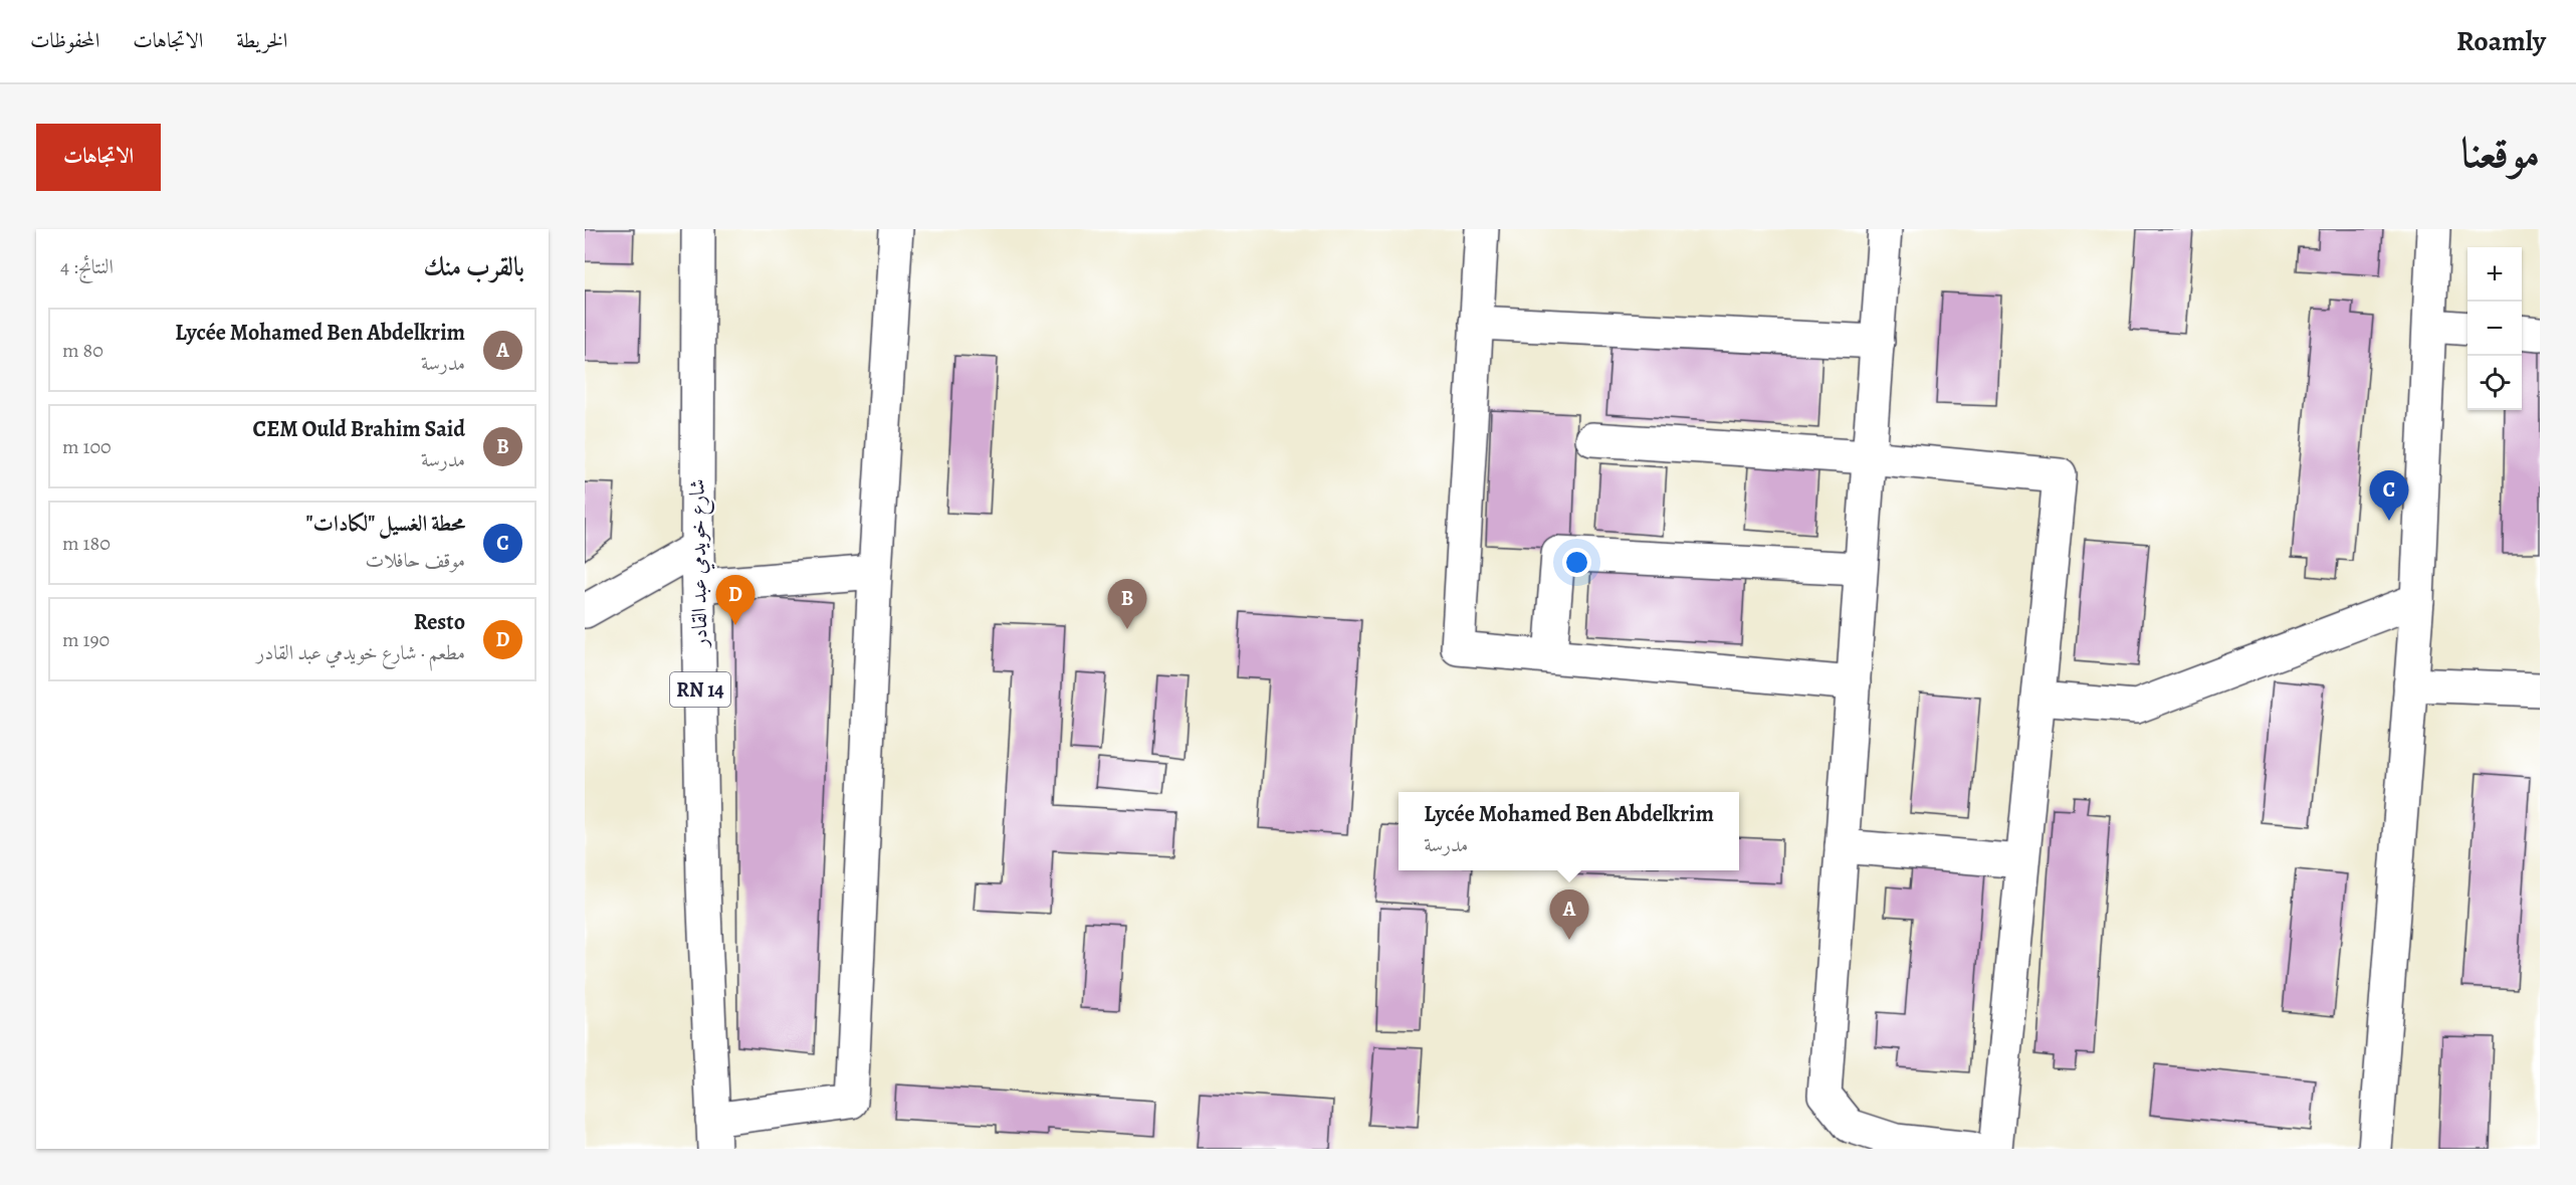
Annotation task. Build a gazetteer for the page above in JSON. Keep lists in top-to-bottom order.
{
  "streets": {
    "street": ["شارع خويدمي عبد القادر", "RN 14"]
  },
  "page": {
    "header": "Roamly",
    "nav": ["الخريطة", "الاتجاهات", "المحفوظات"],
    "title": "موقعنا",
    "buttons": "الاتجاهات",
    "heading": ["بالقرب منك", "النتائج: 4"],
    "map_buttons": ["+", "−"],
    "list": [
      {
        "mark": "A",
        "name": "Lycée Mohamed Ben Abdelkrim",
        "note": "مدرسة",
        "value": "80 m"
      },
      {
        "mark": "B",
        "name": "CEM Ould Brahim Said",
        "note": "مدرسة",
        "value": "100 m"
      },
      {
        "mark": "C",
        "name": "محطة الغسيل \"لكادات\"",
        "note": "موقف حافلات",
        "value": "180 m"
      },
      {
        "mark": "D",
        "name": "Resto",
        "note": "مطعم · شارع خويدمي عبد القادر",
        "value": "190 m"
      }
    ],
    "pins": [
      "C",
      "D",
      "B",
      "A"
    ],
    "popup": ["Lycée Mohamed Ben Abdelkrim", "مدرسة"]
  }
}
